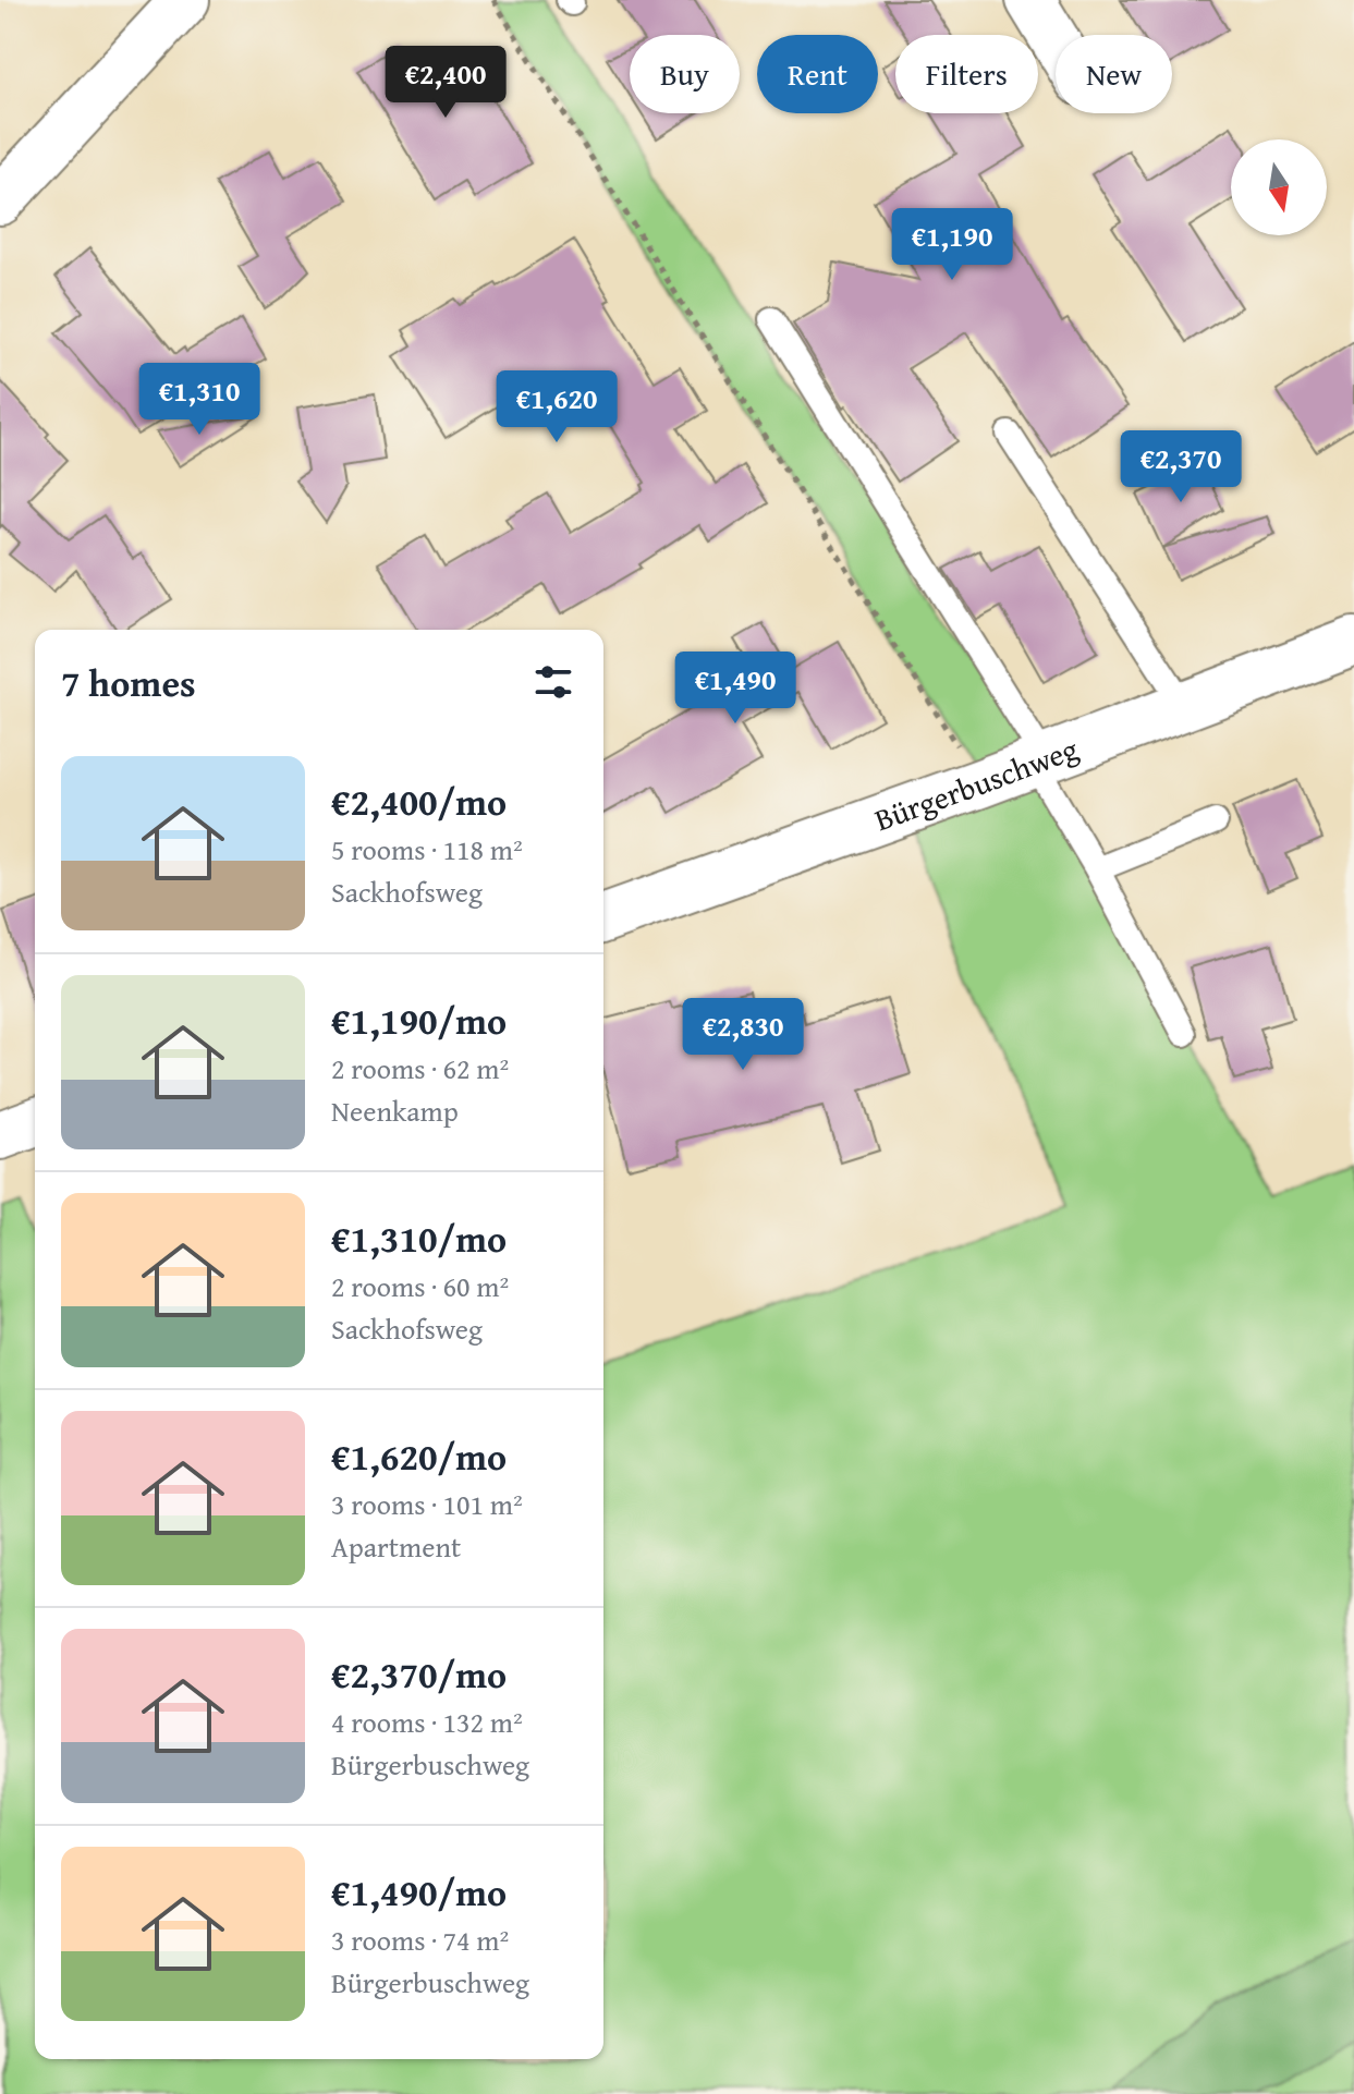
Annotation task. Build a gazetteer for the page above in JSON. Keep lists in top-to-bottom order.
{
  "streets": {
    "street": ["Bürgerbuschweg"]
  },
  "north": "bottom",
  "page": {
    "chip": [
      "Buy",
      "Rent",
      "Filters",
      "New"
    ],
    "price": [
      "€2,400",
      "€1,190",
      "€1,310",
      "€1,620",
      "€2,370",
      "€1,490",
      "€2,830"
    ],
    "heading": "7 homes",
    "list": [
      {
        "name": "€2,400/mo",
        "note": "5 rooms · 118 m² · Sackhofsweg"
      },
      {
        "name": "€1,190/mo",
        "note": "2 rooms · 62 m² · Neenkamp"
      },
      {
        "name": "€1,310/mo",
        "note": "2 rooms · 60 m² · Sackhofsweg"
      },
      {
        "name": "€1,620/mo",
        "note": "3 rooms · 101 m² · Apartment"
      },
      {
        "name": "€2,370/mo",
        "note": "4 rooms · 132 m² · Bürgerbuschweg"
      },
      {
        "name": "€1,490/mo",
        "note": "3 rooms · 74 m² · Bürgerbuschweg"
      }
    ]
  }
}
